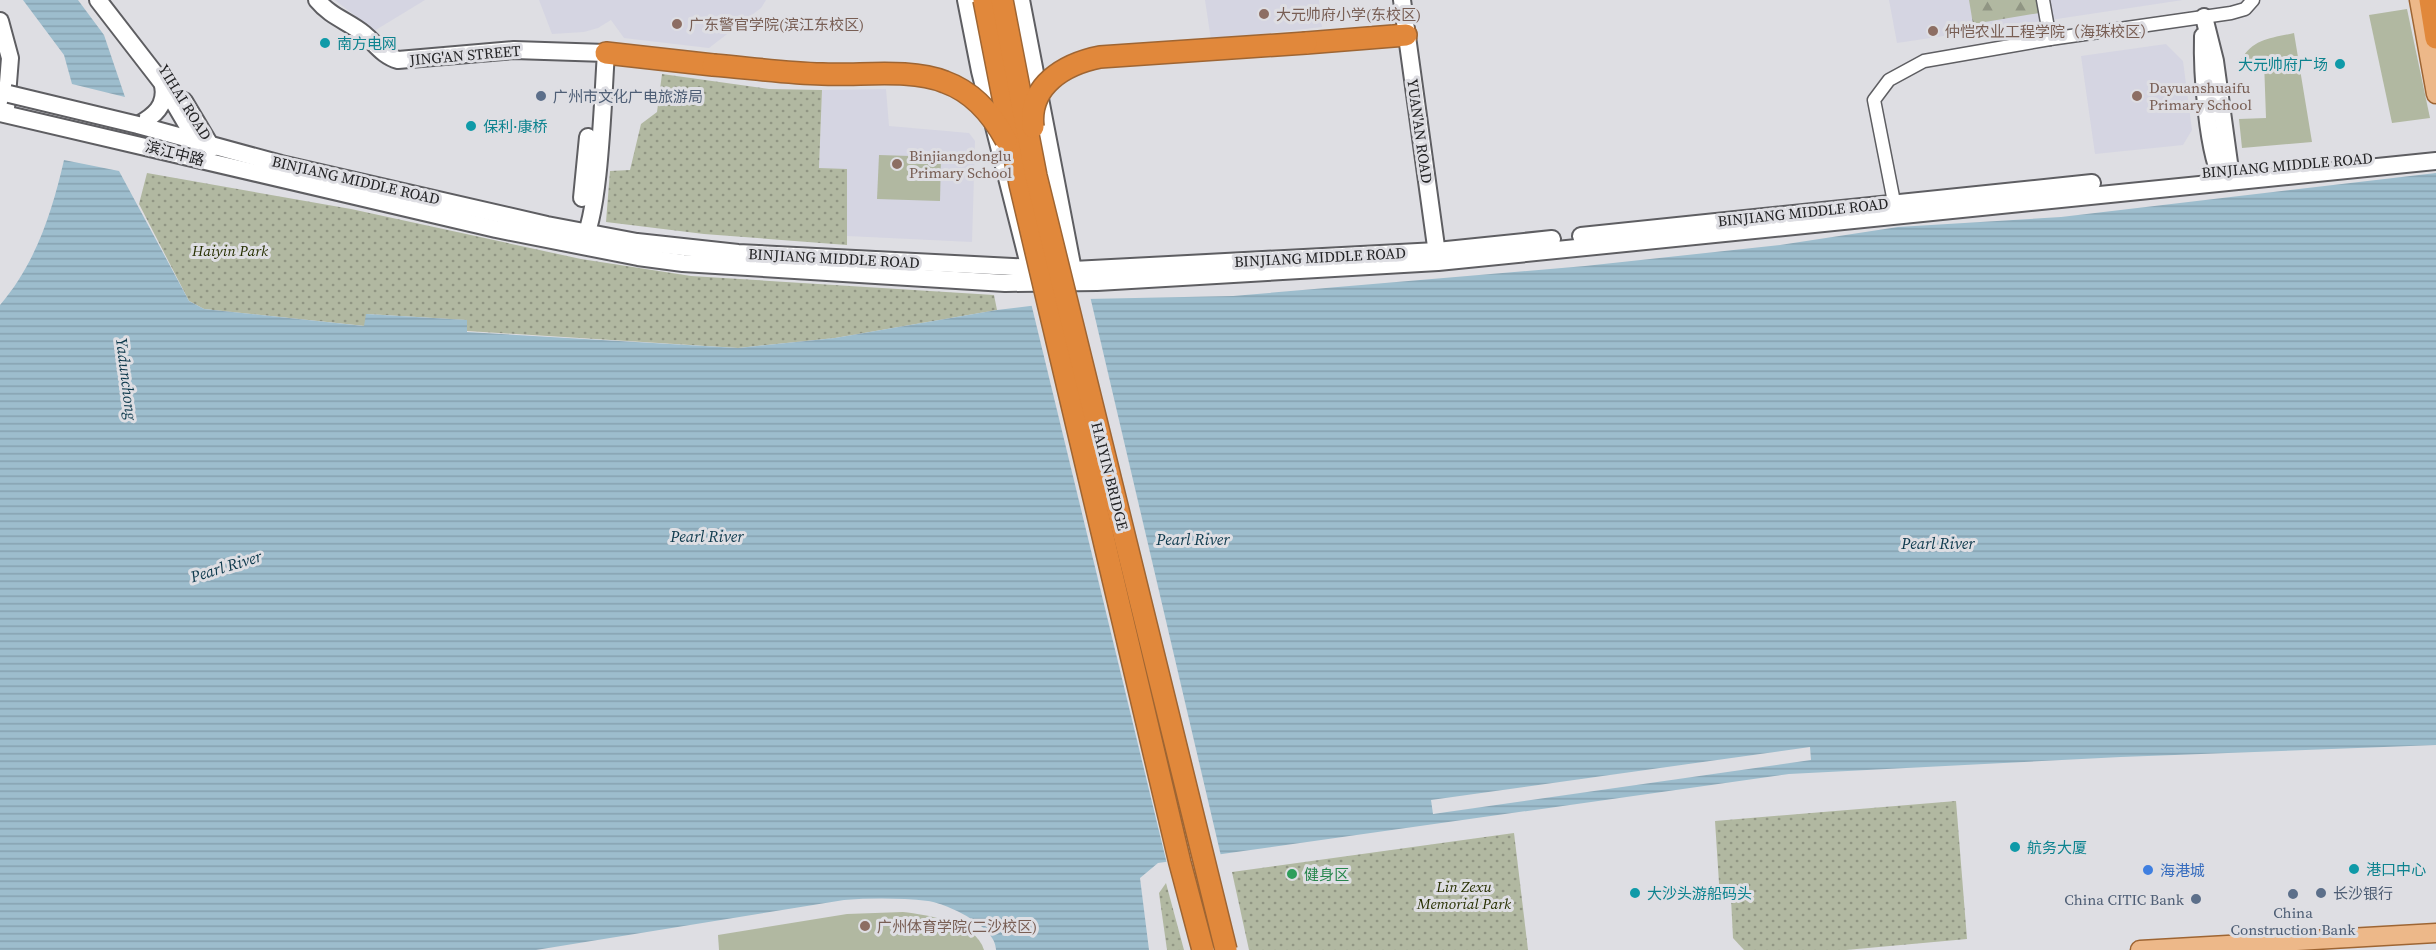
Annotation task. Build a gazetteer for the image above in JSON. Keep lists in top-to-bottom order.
{
  "streets": {
    "highway": ["HAIYIN BRIDGE"],
    "main road": [
      "JING'AN STREET",
      "YIHAI ROAD",
      "YUAN'AN ROAD",
      "滨江中路",
      "BINJIANG MIDDLE ROAD"
    ]
  },
  "crossings": [
    ["YIHAI ROAD", "滨江中路"],
    ["YIHAI ROAD", "BINJIANG MIDDLE ROAD"],
    ["YUAN'AN ROAD", "BINJIANG MIDDLE ROAD"],
    ["滨江中路", "BINJIANG MIDDLE ROAD"]
  ],
  "water": ["Yadunchong", "Pearl River"],
  "parks": ["Haiyin Park", "Lin Zexu Memorial Park"],
  "places": [
    "大元帅府小学(东校区)",
    "广东警官学院(滨江东校区)",
    "仲恺农业工程学院（海珠校区）",
    "南方电网",
    "大元帅府广场",
    "广州市文化广电旅游局",
    "Dayuanshuaifu Primary School",
    "保利·康桥",
    "Binjiangdonglu Primary School",
    "航务大厦",
    "港口中心",
    "海港城",
    "健身区",
    "大沙头游船码头",
    "长沙银行",
    "China Construction Bank",
    "China CITIC Bank",
    "广州体育学院(二沙校区)"
  ]
}
